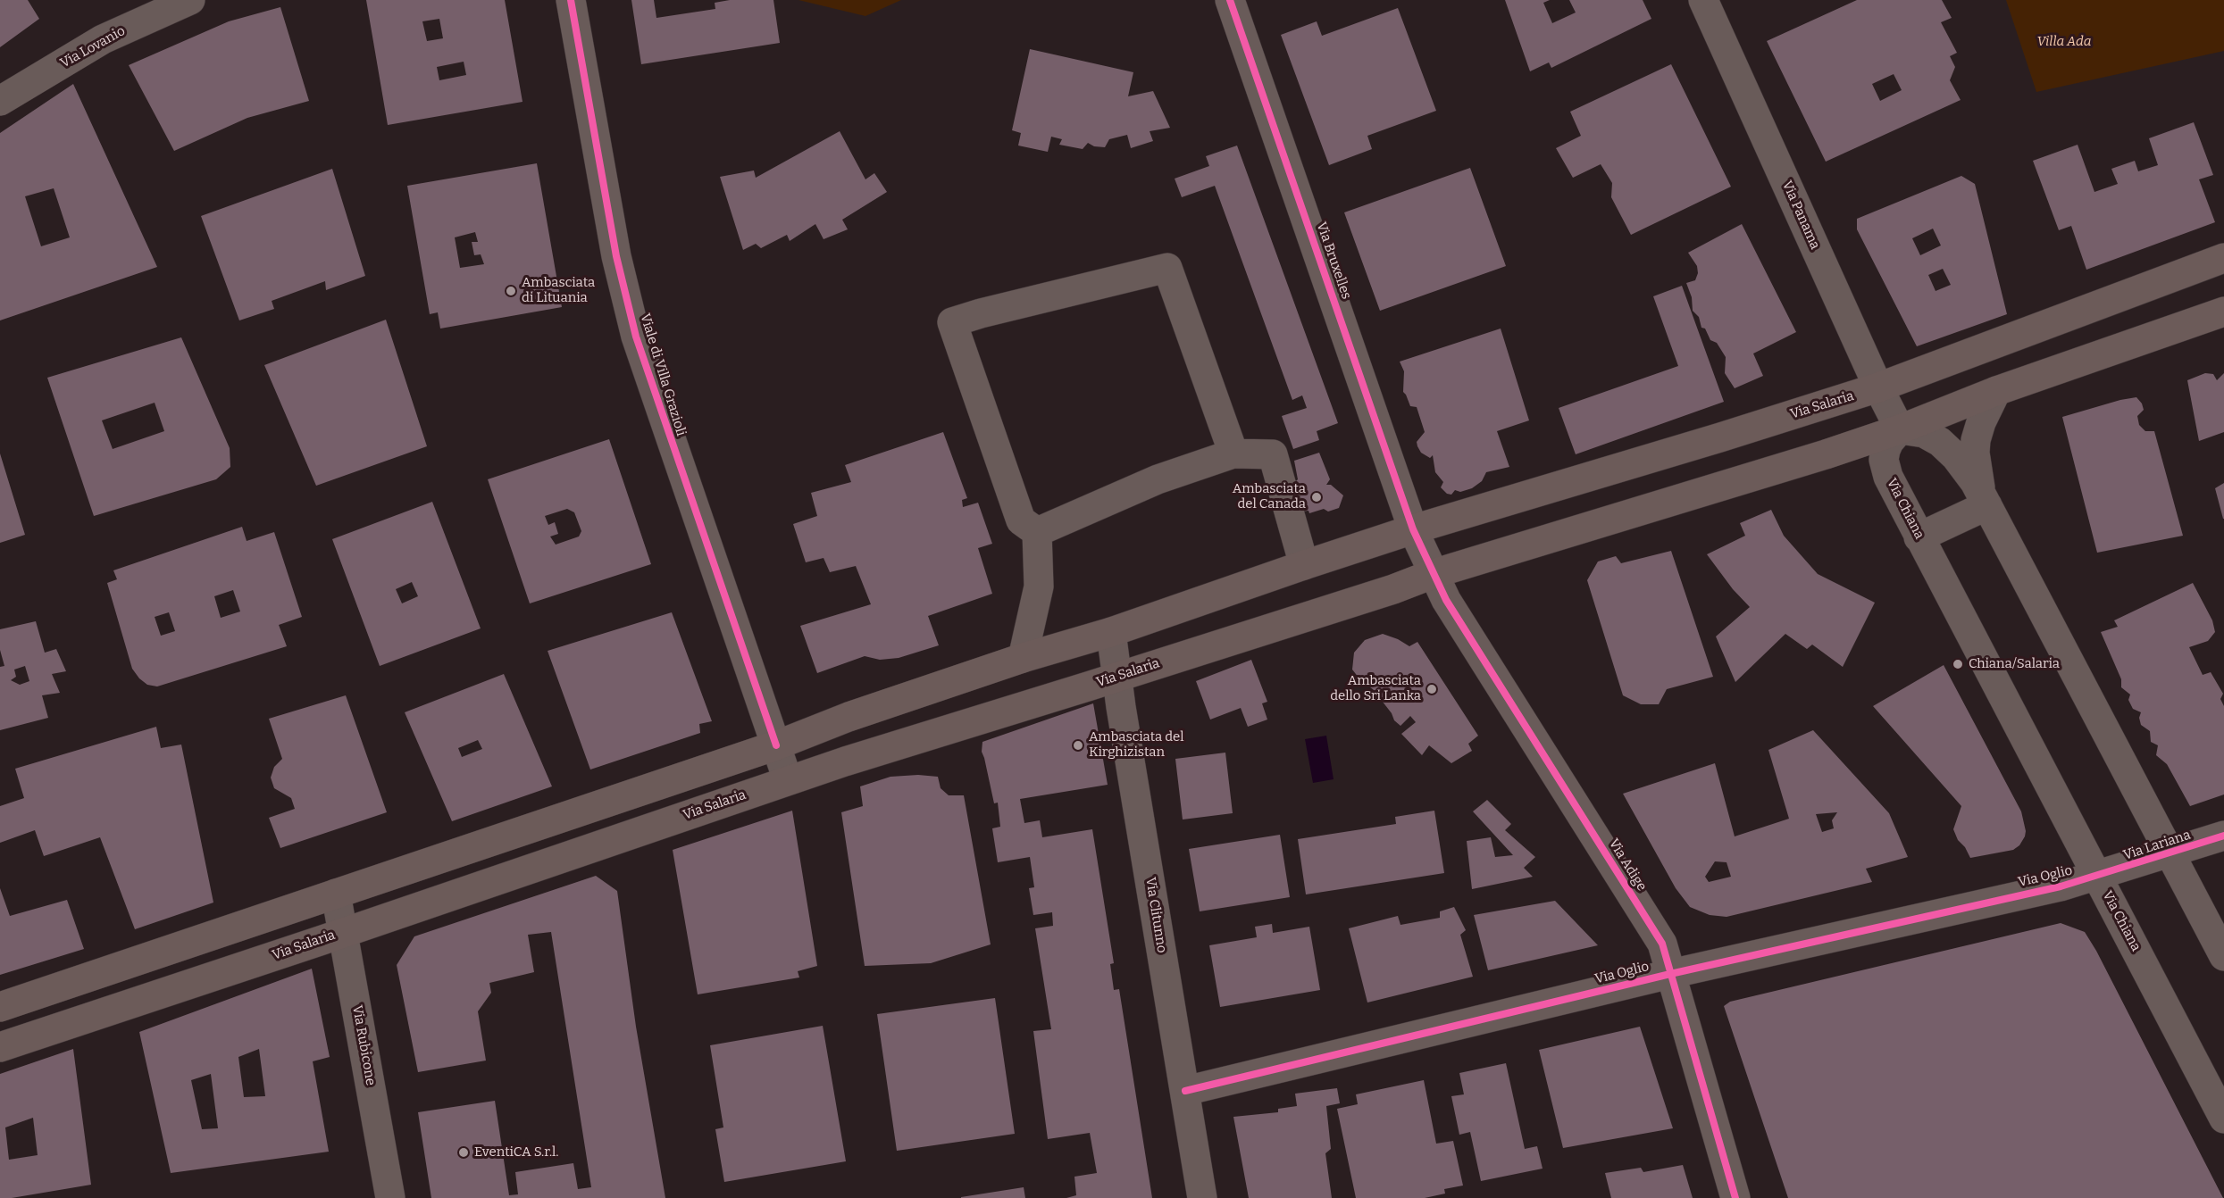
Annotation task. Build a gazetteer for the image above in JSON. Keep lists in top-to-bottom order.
{
  "streets": {
    "main road": ["Via Salaria"],
    "street": [
      "Via Lovanio",
      "Via Panama",
      "Via Bruxelles",
      "Viale di Villa Grazioli",
      "Via Chiana",
      "Via Lariana",
      "Via Adige",
      "Via Oglio",
      "Via Clitunno",
      "Via Rubicone"
    ]
  },
  "crossings": [
    ["Via Panama", "Via Salaria"],
    ["Via Panama", "Via Chiana"],
    ["Via Bruxelles", "Via Salaria"],
    ["Viale di Villa Grazioli", "Via Salaria"],
    ["Via Salaria", "Via Chiana"],
    ["Via Salaria", "Via Adige"],
    ["Via Salaria", "Via Clitunno"],
    ["Via Salaria", "Via Rubicone"],
    ["Via Chiana", "Via Lariana"],
    ["Via Chiana", "Via Oglio"],
    ["Via Lariana", "Via Oglio"],
    ["Via Adige", "Via Oglio"],
    ["Via Oglio", "Via Clitunno"]
  ],
  "parks": ["Villa Ada"],
  "places": [
    "Ambasciata di Lituania",
    "Ambasciata del Canada",
    "Chiana/Salaria",
    "Ambasciata dello Sri Lanka",
    "Ambasciata del Kirghizistan",
    "EventiCA S.r.l."
  ]
}
